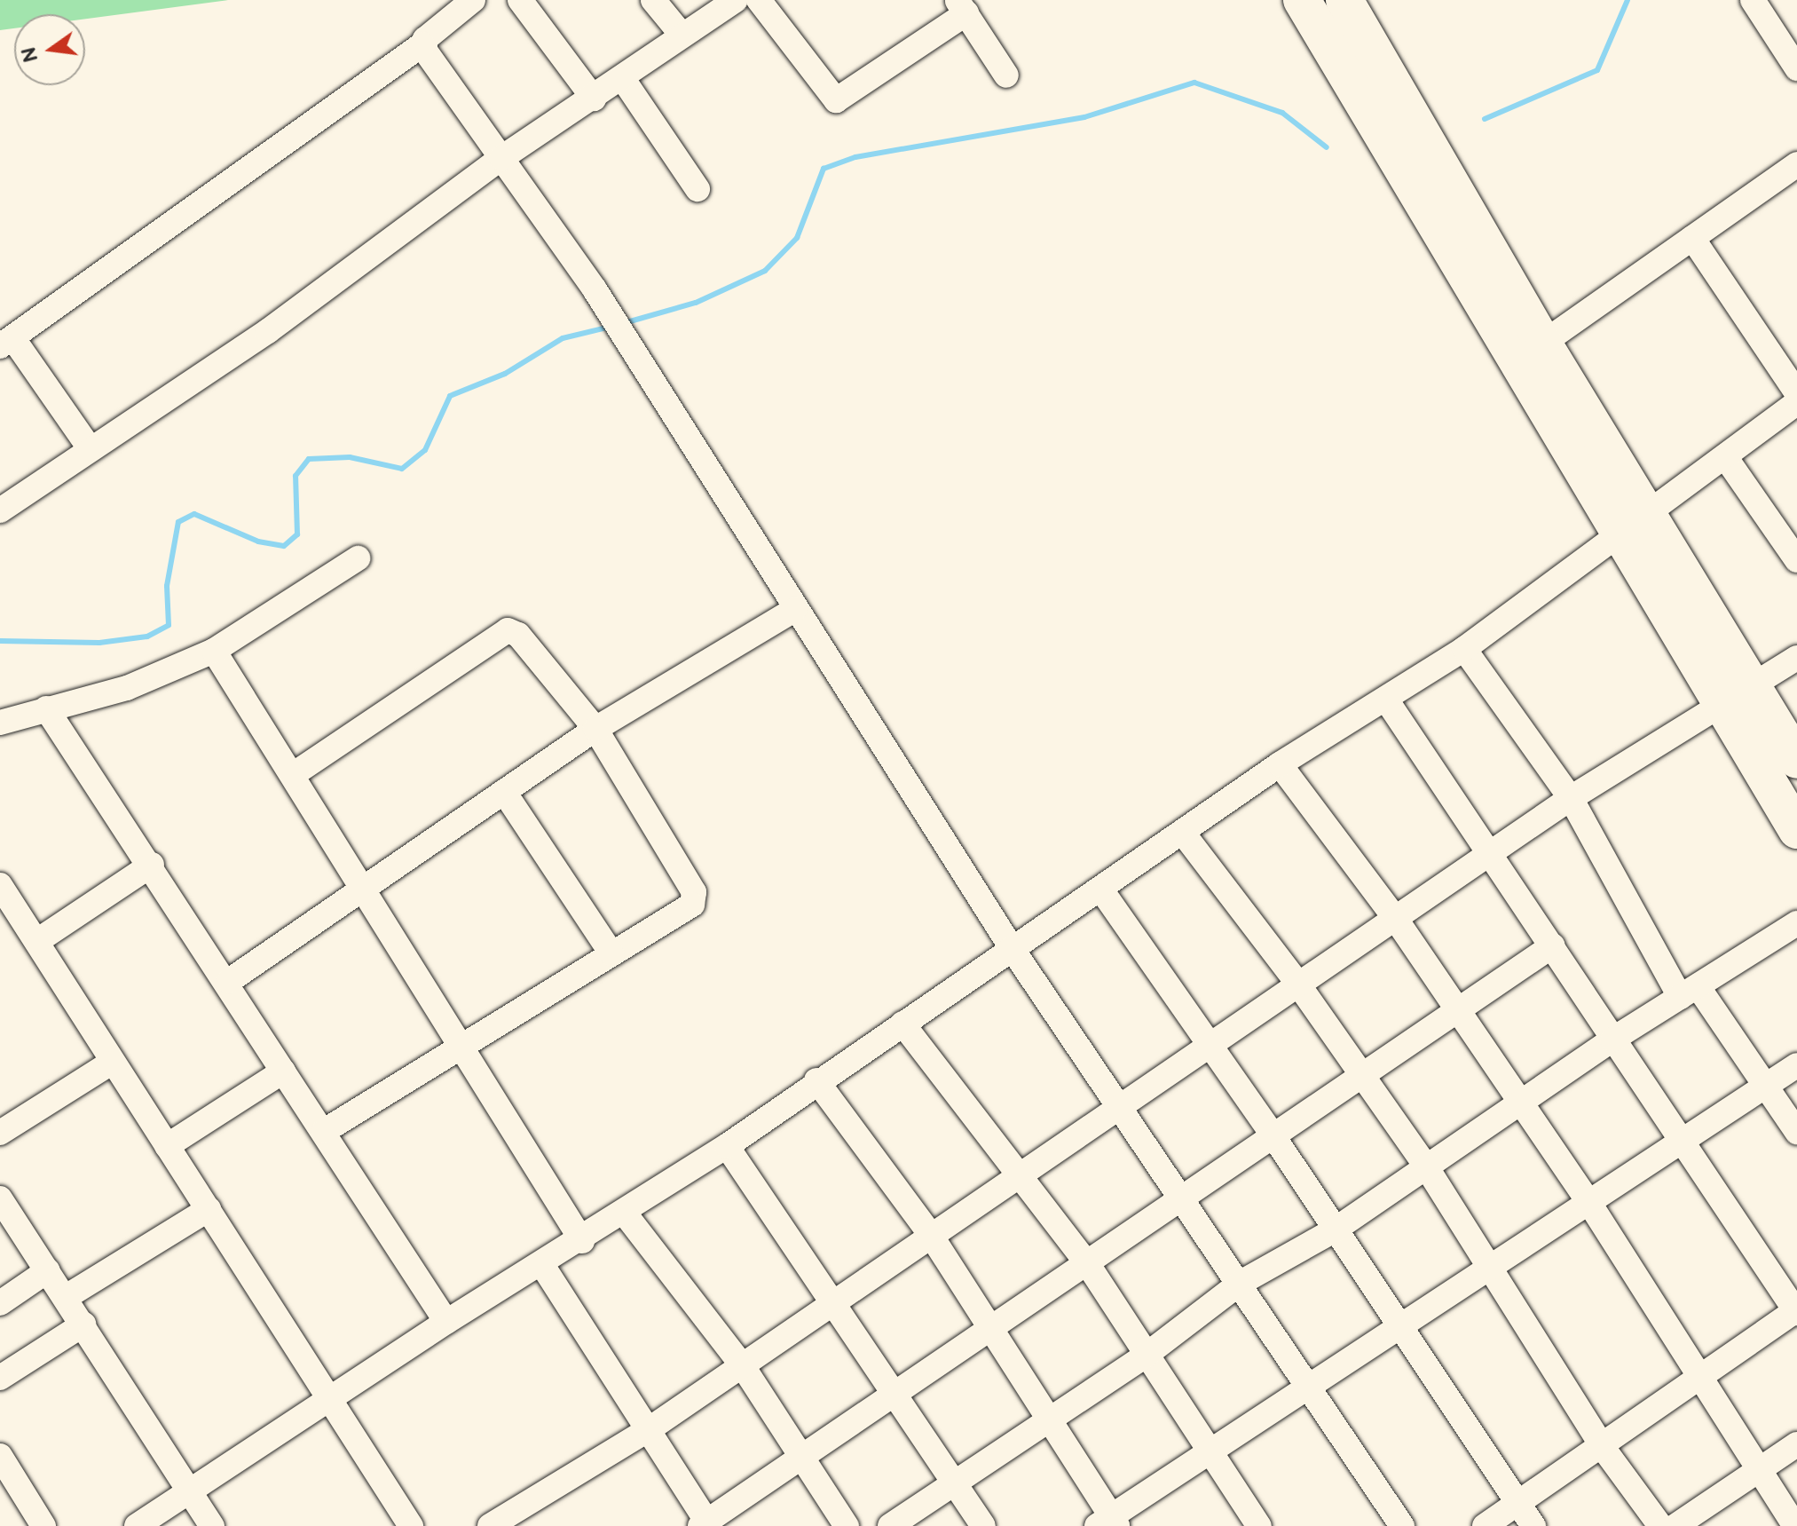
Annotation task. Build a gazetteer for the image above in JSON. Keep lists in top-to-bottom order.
{
  "north": "left"
}
